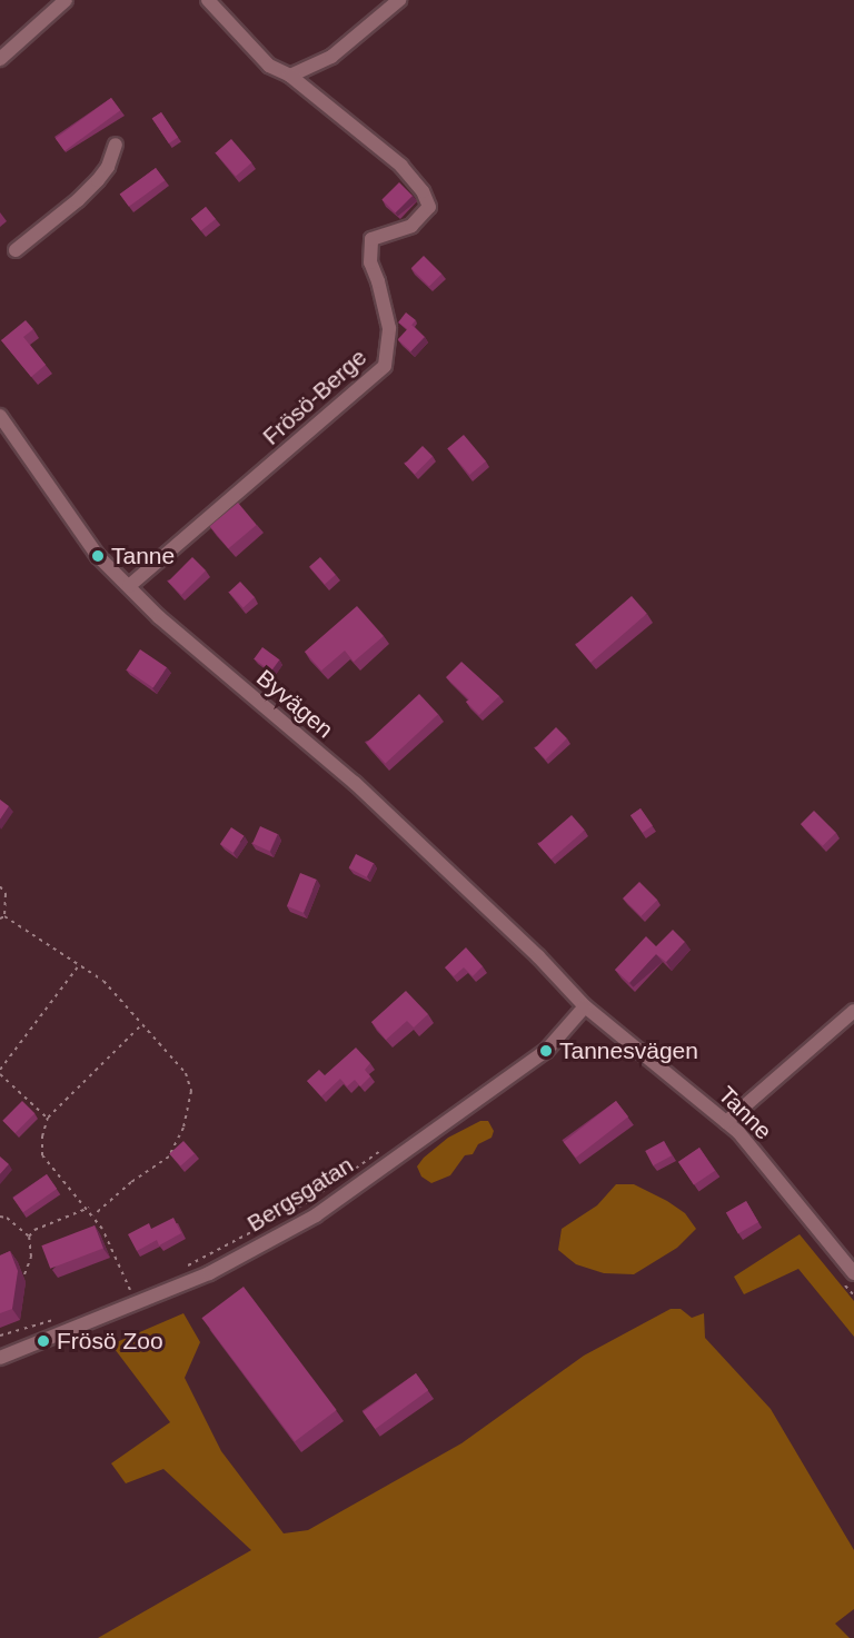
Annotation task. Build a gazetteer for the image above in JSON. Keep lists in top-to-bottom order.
{
  "streets": {
    "street": [
      "Frösö-Berge",
      "Byvägen",
      "Tanne",
      "Bergsgatan"
    ]
  },
  "crossings": [
    ["Frösö-Berge", "Byvägen"],
    ["Byvägen", "Tanne"],
    ["Byvägen", "Bergsgatan"],
    ["Tanne", "Bergsgatan"]
  ],
  "places": ["Tanne", "Tannesvägen", "Frösö Zoo"]
}
